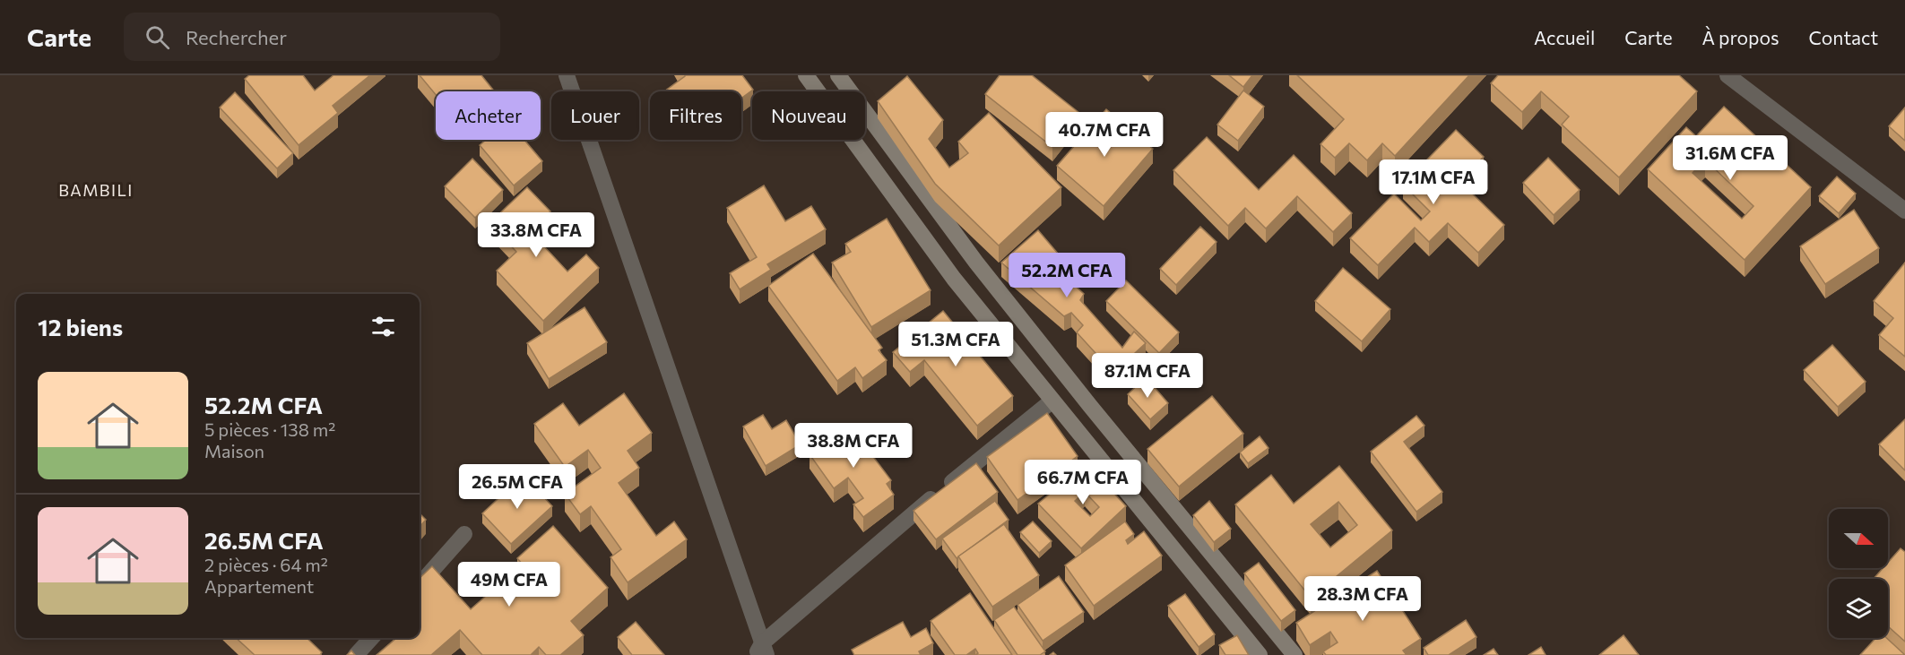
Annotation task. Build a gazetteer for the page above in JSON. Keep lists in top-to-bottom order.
{
  "districts": ["BAMBILI"],
  "north": "right",
  "page": {
    "header": "Carte",
    "search": "Rechercher",
    "nav": [
      "Accueil",
      "Carte",
      "À propos",
      "Contact"
    ],
    "chip": [
      "Acheter",
      "Louer",
      "Filtres",
      "Nouveau"
    ],
    "price": [
      "40.7M CFA",
      "31.6M CFA",
      "17.1M CFA",
      "33.8M CFA",
      "52.2M CFA",
      "51.3M CFA",
      "87.1M CFA",
      "38.8M CFA",
      "66.7M CFA",
      "26.5M CFA",
      "49M CFA",
      "28.3M CFA"
    ],
    "heading": "12 biens",
    "list": [
      {
        "name": "52.2M CFA",
        "note": "5 pièces · 138 m² · Maison"
      },
      {
        "name": "26.5M CFA",
        "note": "2 pièces · 64 m² · Appartement"
      }
    ]
  }
}
